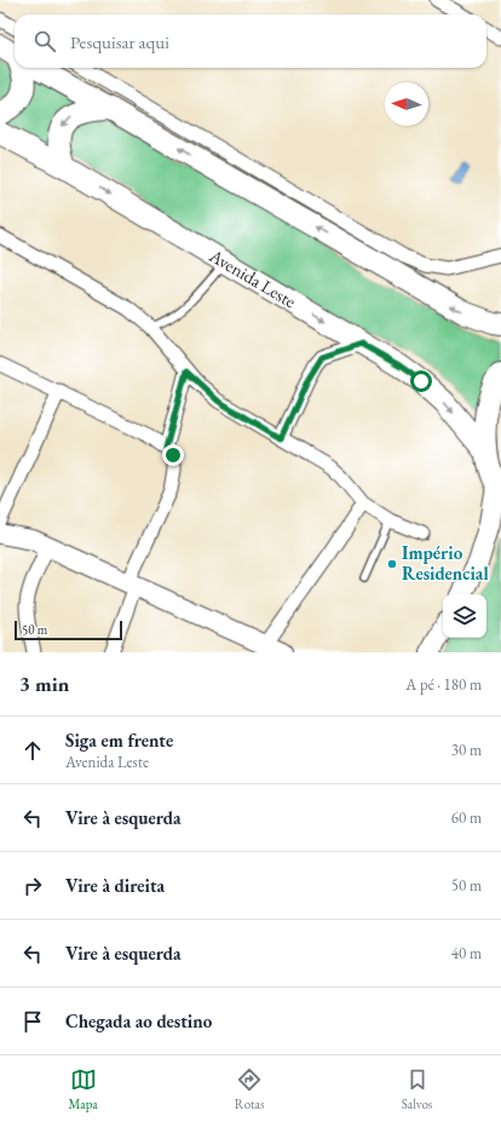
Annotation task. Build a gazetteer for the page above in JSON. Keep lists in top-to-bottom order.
{
  "streets": {
    "main road": ["Avenida Leste"]
  },
  "places": ["Império Residencial"],
  "scale_bar": "50 m",
  "north": "left",
  "page": {
    "search": "Pesquisar aqui",
    "scale": "50 m",
    "heading": ["3 min", "A pé · 180 m"],
    "list": [
      ["Siga em frente", "Avenida Leste", "30 m"],
      ["Vire à esquerda", "60 m"],
      ["Vire à direita", "50 m"],
      ["Vire à esquerda", "40 m"],
      "Chegada ao destino"
    ],
    "nav": ["Mapa", "Rotas", "Salvos"]
  }
}
